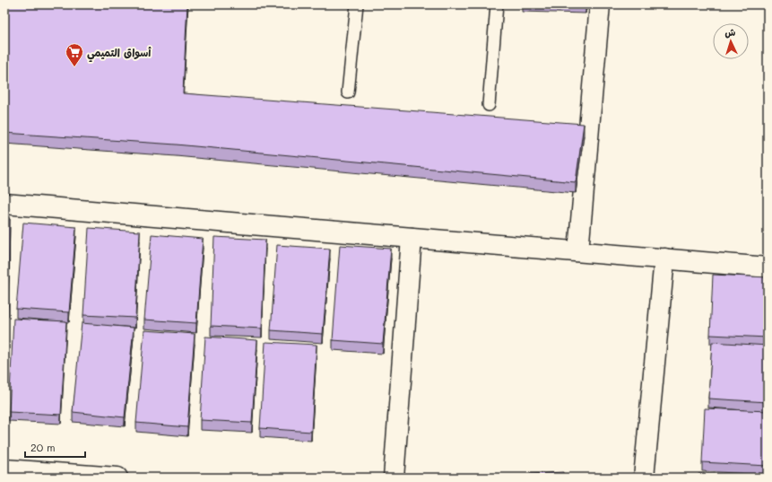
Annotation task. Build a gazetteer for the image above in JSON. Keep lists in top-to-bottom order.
{
  "places": {
    "supermarket": ["أسواق التميمي"]
  },
  "scale_bar": "20 m",
  "north": "top"
}
